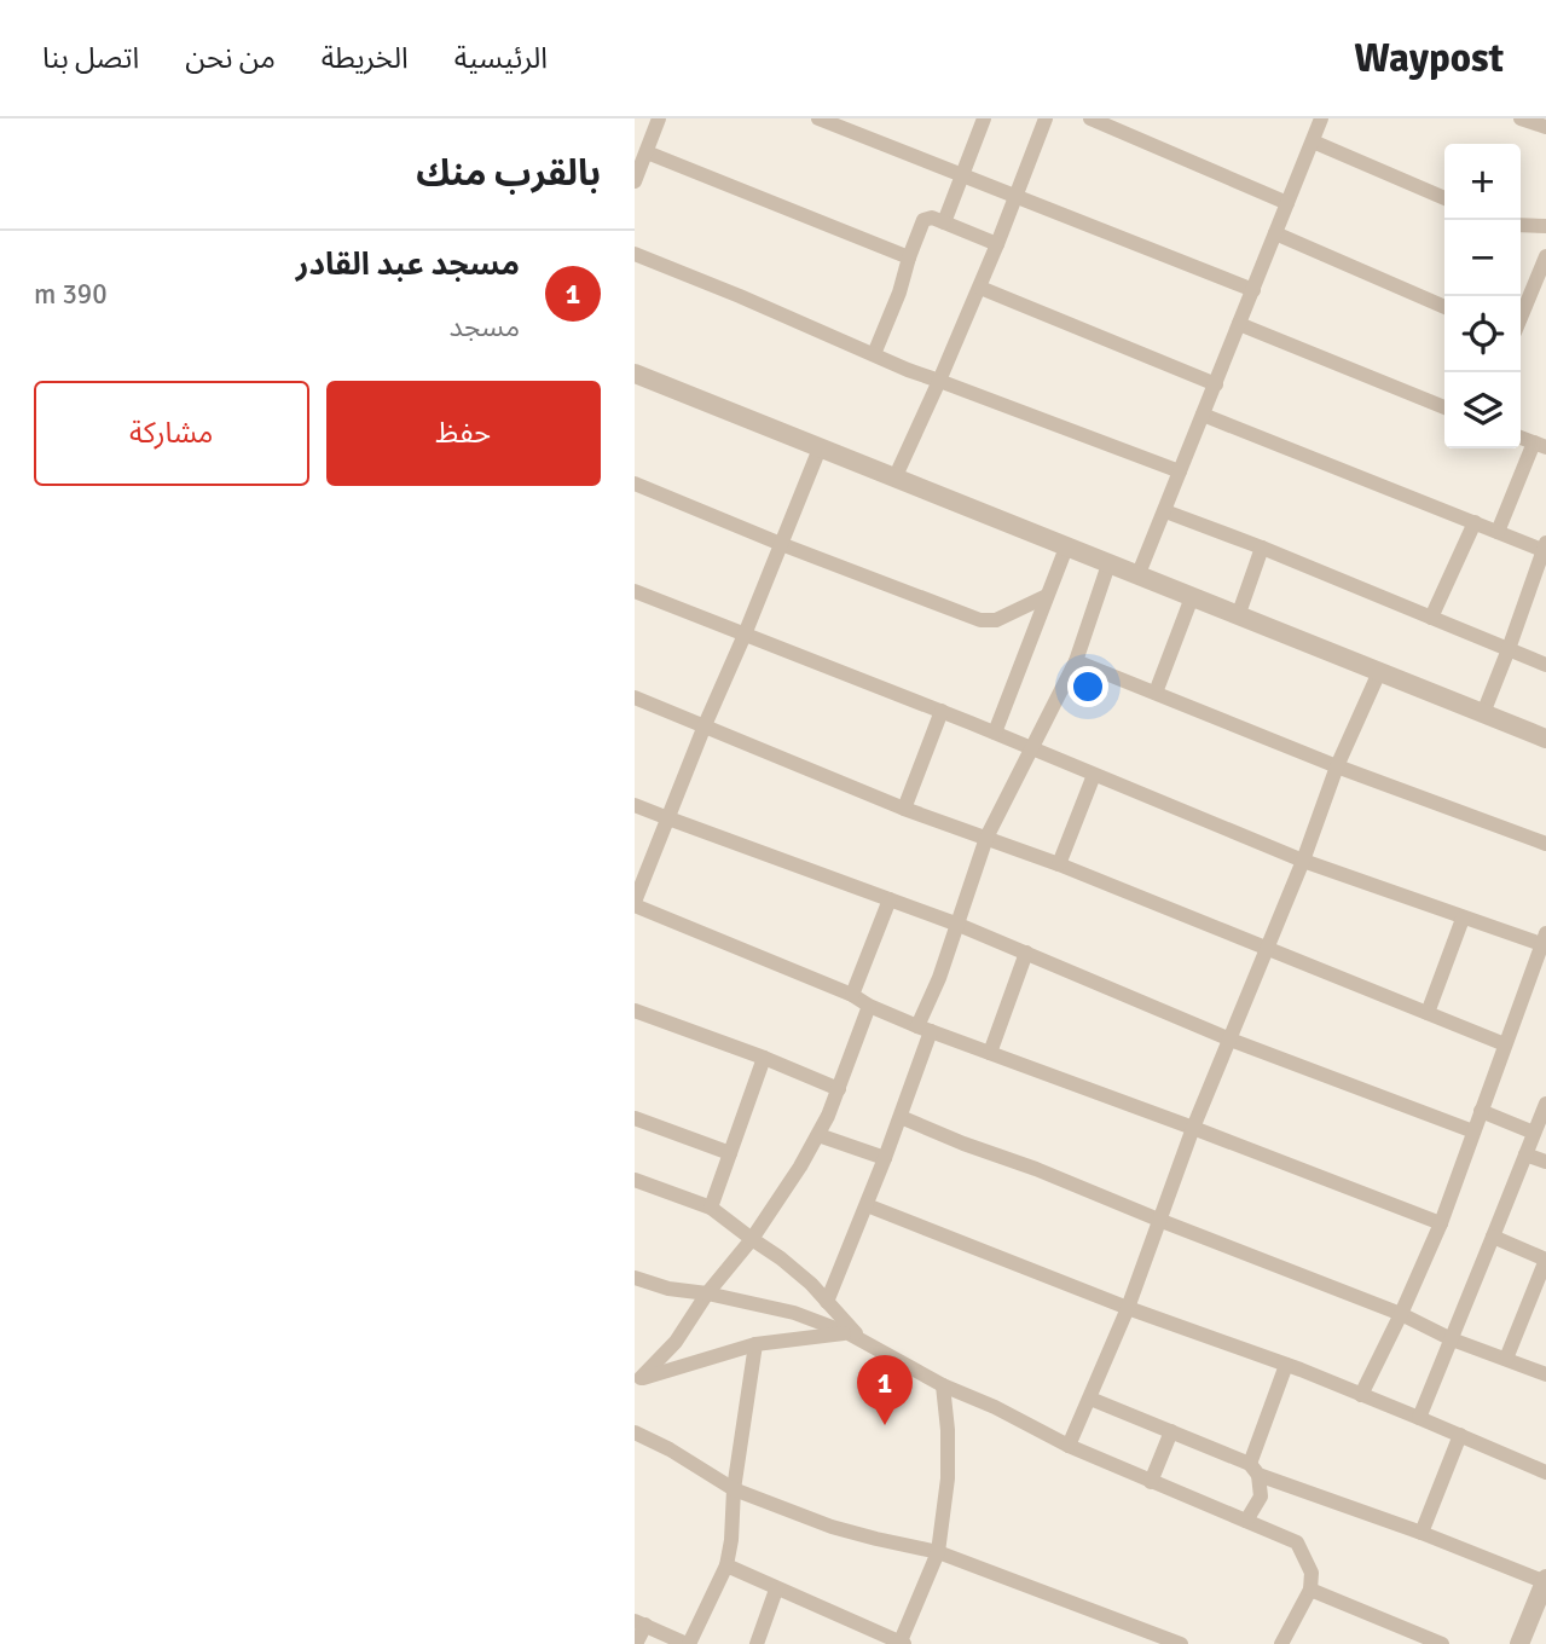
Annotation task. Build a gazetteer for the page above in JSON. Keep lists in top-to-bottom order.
{
  "page": {
    "header": "Waypost",
    "nav": [
      "الرئيسية",
      "الخريطة",
      "من نحن",
      "اتصل بنا"
    ],
    "heading": "بالقرب منك",
    "map_buttons": ["+", "−"],
    "list": [
      {
        "mark": "1",
        "name": "مسجد عبد القادر",
        "note": "مسجد",
        "value": "390 m"
      }
    ],
    "buttons": ["حفظ", "مشاركة"],
    "pins": "1"
  }
}
